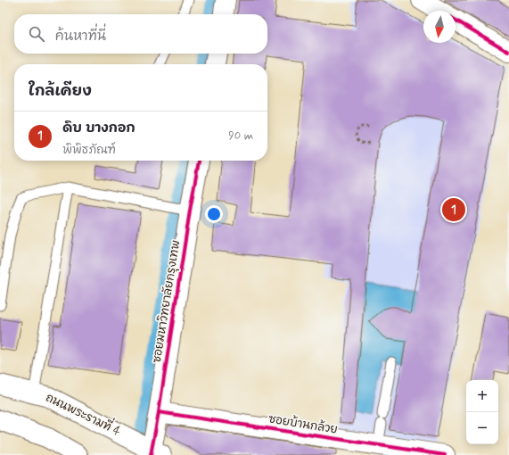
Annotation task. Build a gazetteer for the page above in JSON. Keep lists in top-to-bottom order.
{
  "streets": {
    "street": ["ซอยมหาวิทยาลัยกรุงเทพ", "ถนนพระรามที่ 4", "ซอยบ้านกล้วย"]
  },
  "crossings": [
    ["ซอยมหาวิทยาลัยกรุงเทพ", "ถนนพระรามที่ 4"],
    ["ซอยมหาวิทยาลัยกรุงเทพ", "ซอยบ้านกล้วย"]
  ],
  "north": "bottom",
  "page": {
    "search": "ค้นหาที่นี่",
    "heading": "ใกล้เคียง",
    "list": [
      {
        "mark": "1",
        "name": "ดิบ บางกอก",
        "note": "พิพิธภัณฑ์",
        "value": "90 m"
      }
    ],
    "pins": "1",
    "map_buttons": ["+", "−"]
  }
}
